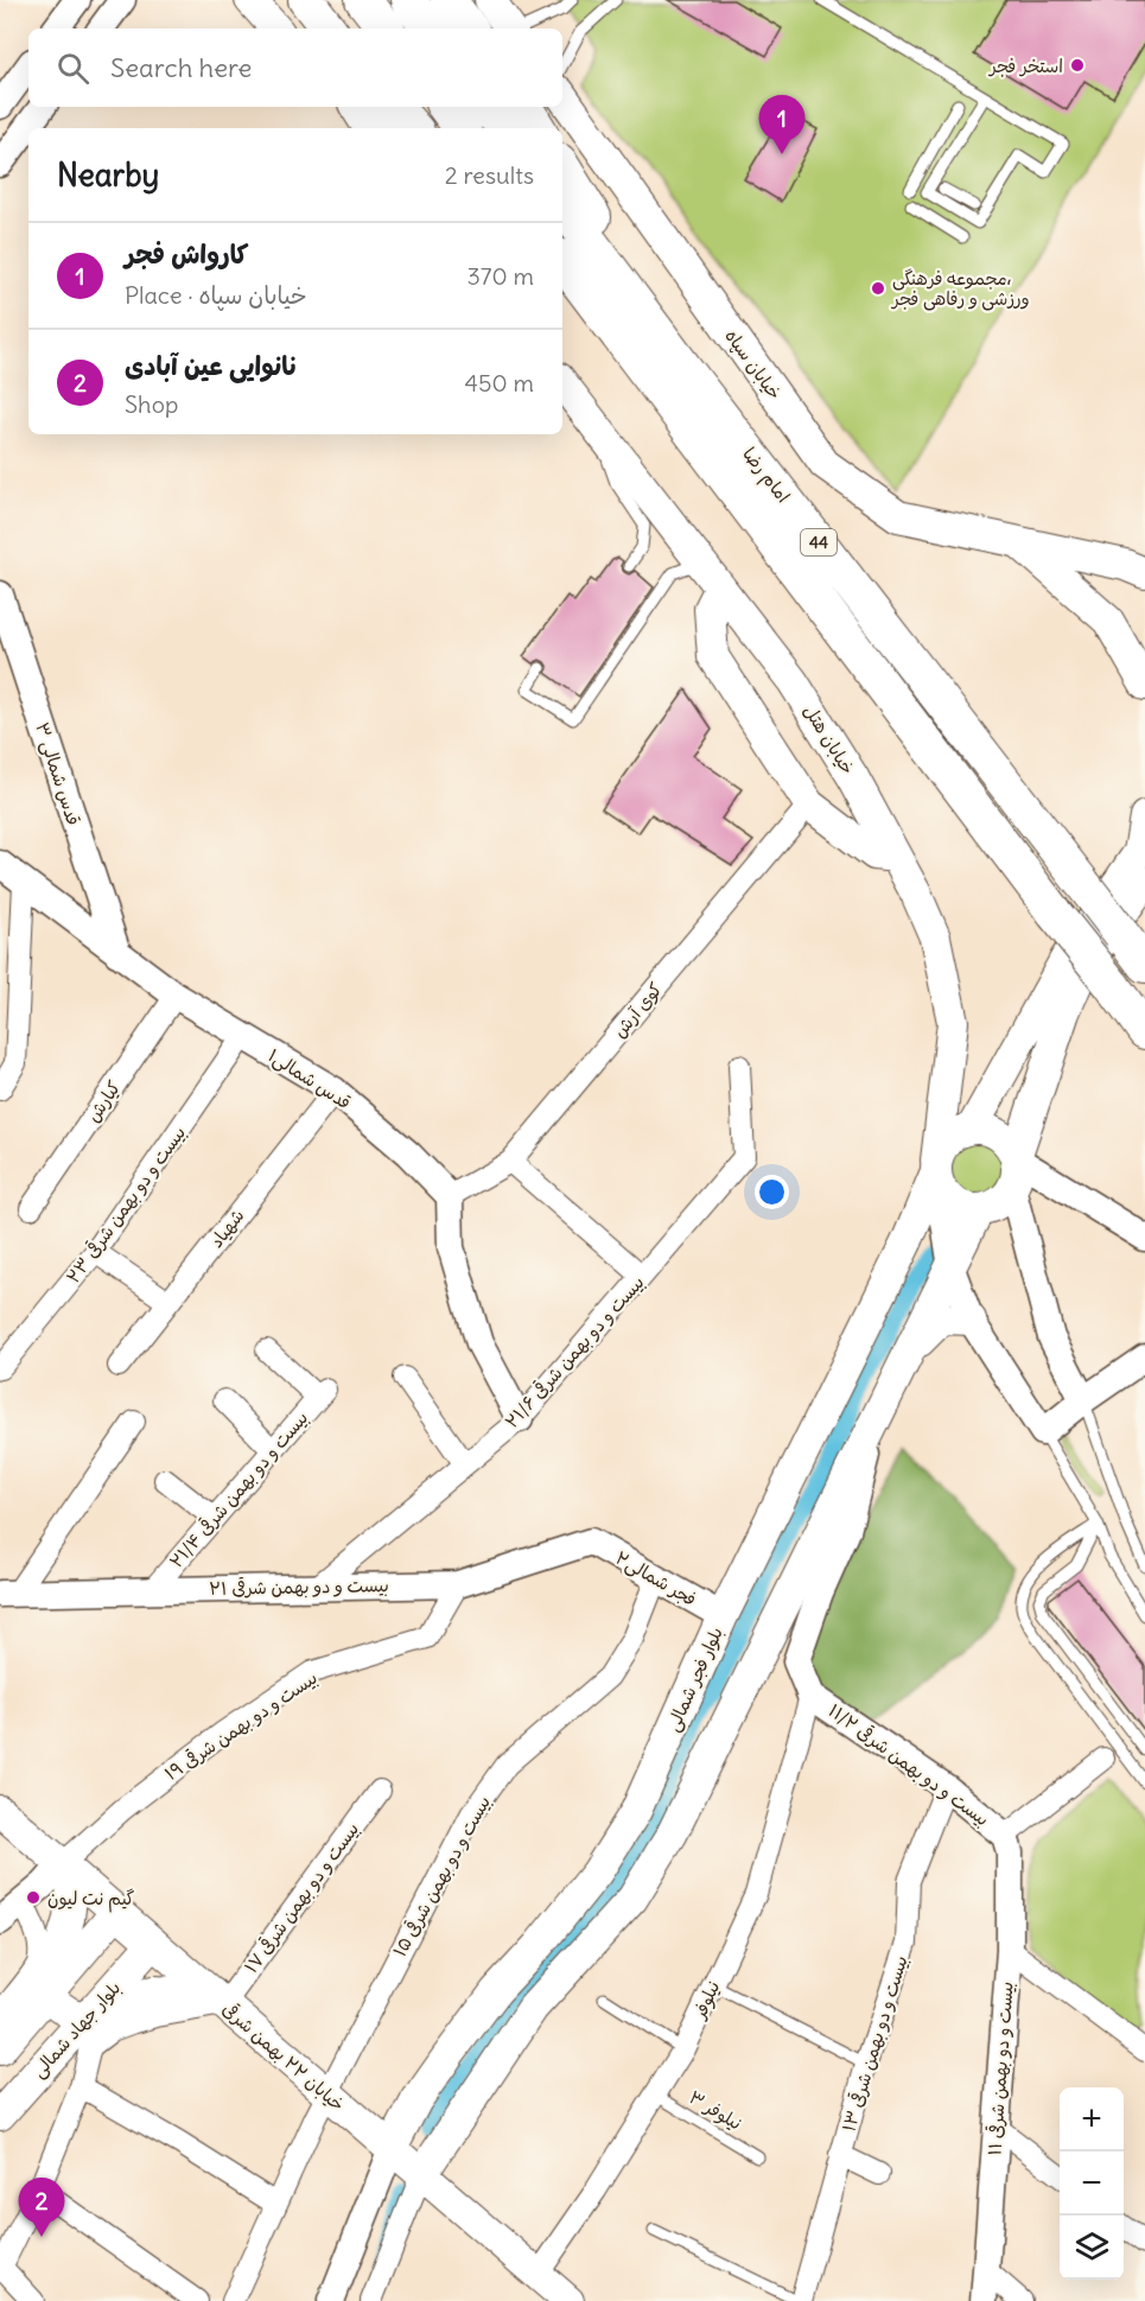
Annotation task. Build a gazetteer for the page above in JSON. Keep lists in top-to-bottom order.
{
  "streets": {
    "highway": ["امام رضا", "44"],
    "main road": [
      "خیابان سپاه",
      "خیابان هتل",
      "بلوار فجر شمالی",
      "بلوار جهاد شمالی",
      "خیابان ۲۲ بهمن شرقی"
    ],
    "street": [
      "قدس شمالی ۳",
      "کوی آرش",
      "قدس شمالی۱",
      "کیارش",
      "بیست و دو بهمن شرقی ۲۳",
      "شهیاد",
      "بیست و دو بهمن شرقی ۲۱/۶",
      "بیست و دو بهمن شرقی ۲۱/۴",
      "فجر شمالی۲",
      "بیست و دو بهمن شرقی ۲۱",
      "بیست و دو بهمن شرقی ۱۹",
      "بیست و دو بهمن شرقی ۱۱/۲",
      "بیست و دو بهمن شرقی ۱۵",
      "بیست و دو بهمن شرقی ۱۷",
      "نیلوفر",
      "بیست و دو بهمن شرقی ۱۳",
      "بیست و دو بهمن شرقی ۱۱"
    ],
    "lane": ["نیلوفر ۳"]
  },
  "crossings": [
    ["خیابان هتل", "بلوار فجر شمالی"],
    ["قدس شمالی ۳", "قدس شمالی۱"],
    ["کوی آرش", "قدس شمالی۱"],
    ["قدس شمالی۱", "کیارش"],
    ["قدس شمالی۱", "بیست و دو بهمن شرقی ۲۳"],
    ["قدس شمالی۱", "شهیاد"],
    ["بیست و دو بهمن شرقی ۲۱/۶", "بیست و دو بهمن شرقی ۲۱"],
    ["بیست و دو بهمن شرقی ۲۱/۴", "بیست و دو بهمن شرقی ۲۱"],
    ["فجر شمالی۲", "بیست و دو بهمن شرقی ۲۱"],
    ["فجر شمالی۲", "بلوار فجر شمالی"],
    ["فجر شمالی۲", "بیست و دو بهمن شرقی ۱۵"],
    ["بیست و دو بهمن شرقی ۲۱", "بیست و دو بهمن شرقی ۱۹"],
    ["بلوار فجر شمالی", "خیابان ۲۲ بهمن شرقی"],
    ["بیست و دو بهمن شرقی ۱۹", "خیابان ۲۲ بهمن شرقی"],
    ["بیست و دو بهمن شرقی ۱۱/۲", "نیلوفر"],
    ["بیست و دو بهمن شرقی ۱۱/۲", "بیست و دو بهمن شرقی ۱۳"],
    ["بیست و دو بهمن شرقی ۱۱/۲", "بیست و دو بهمن شرقی ۱۱"],
    ["بیست و دو بهمن شرقی ۱۵", "خیابان ۲۲ بهمن شرقی"],
    ["بیست و دو بهمن شرقی ۱۷", "خیابان ۲۲ بهمن شرقی"],
    ["نیلوفر", "خیابان ۲۲ بهمن شرقی"],
    ["نیلوفر", "نیلوفر ۳"],
    ["بلوار جهاد شمالی", "خیابان ۲۲ بهمن شرقی"]
  ],
  "places": ["استخر فجر", "مجموعه فرهنگی، ورزشی و رفاهی فجر", "گیم نت لیون"],
  "page": {
    "search": "Search here",
    "pins": ["1", "2"],
    "heading": ["Nearby", "2 results"],
    "list": [
      {
        "mark": "1",
        "name": "کارواش فجر",
        "note": "Place · خیابان سپاه",
        "value": "370 m"
      },
      {
        "mark": "2",
        "name": "نانوایی عین آبادی",
        "note": "Shop",
        "value": "450 m"
      }
    ],
    "map_buttons": ["+", "−"]
  }
}
